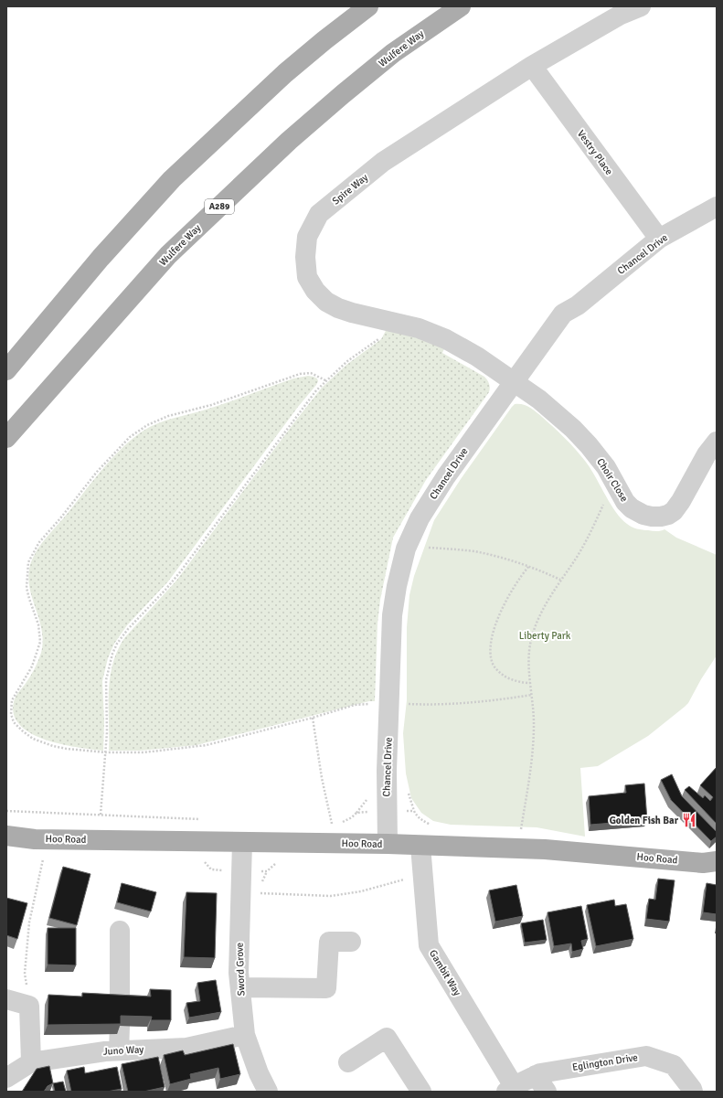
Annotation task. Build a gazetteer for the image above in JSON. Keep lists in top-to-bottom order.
{
  "streets": {
    "main road": ["Wulfere Way", "A289", "Hoo Road"],
    "street": [
      "Vestry Place",
      "Spire Way",
      "Chancel Drive",
      "Choir Close",
      "Sword Grove",
      "Gambit Way",
      "Juno Way",
      "Eglington Drive"
    ]
  },
  "crossings": [
    ["Vestry Place", "Spire Way"],
    ["Vestry Place", "Chancel Drive"],
    ["Spire Way", "Chancel Drive"],
    ["Spire Way", "Choir Close"],
    ["Chancel Drive", "Choir Close"],
    ["Chancel Drive", "Hoo Road"],
    ["Hoo Road", "Sword Grove"],
    ["Hoo Road", "Gambit Way"],
    ["Sword Grove", "Juno Way"],
    ["Gambit Way", "Eglington Drive"]
  ],
  "parks": ["Liberty Park"],
  "places": {
    "restaurant": ["Golden Fish Bar"]
  }
}
